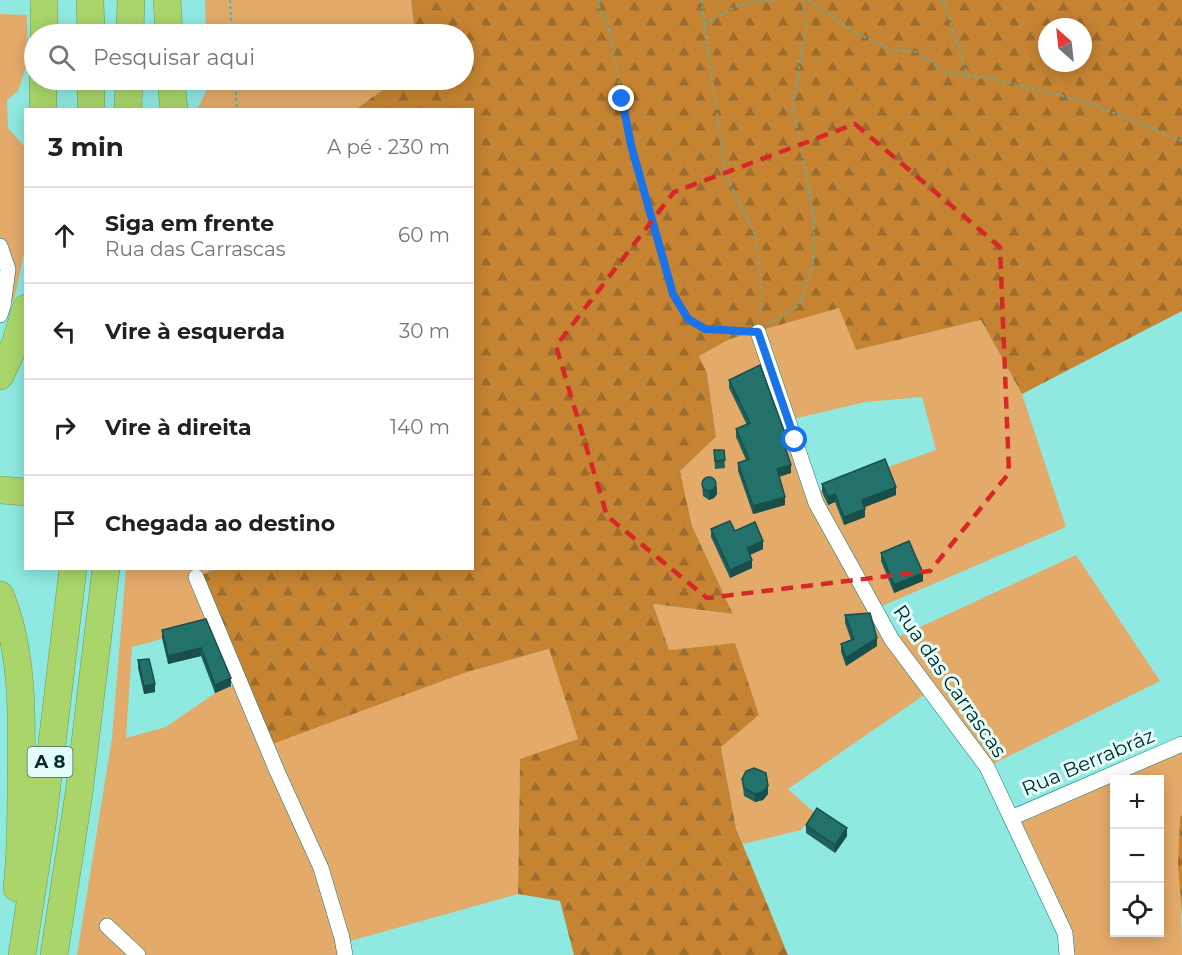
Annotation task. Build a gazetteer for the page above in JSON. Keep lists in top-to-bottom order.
{
  "streets": {
    "highway": ["A 8"],
    "street": ["Rua das Carrascas", "Rua Berrabráz"]
  },
  "crossings": [
    ["Rua das Carrascas", "Rua Berrabráz"]
  ],
  "north": "top left",
  "page": {
    "search": "Pesquisar aqui",
    "heading": ["3 min", "A pé · 230 m"],
    "list": [
      ["Siga em frente", "Rua das Carrascas", "60 m"],
      ["Vire à esquerda", "30 m"],
      ["Vire à direita", "140 m"],
      "Chegada ao destino"
    ],
    "map_buttons": ["+", "−"]
  }
}
